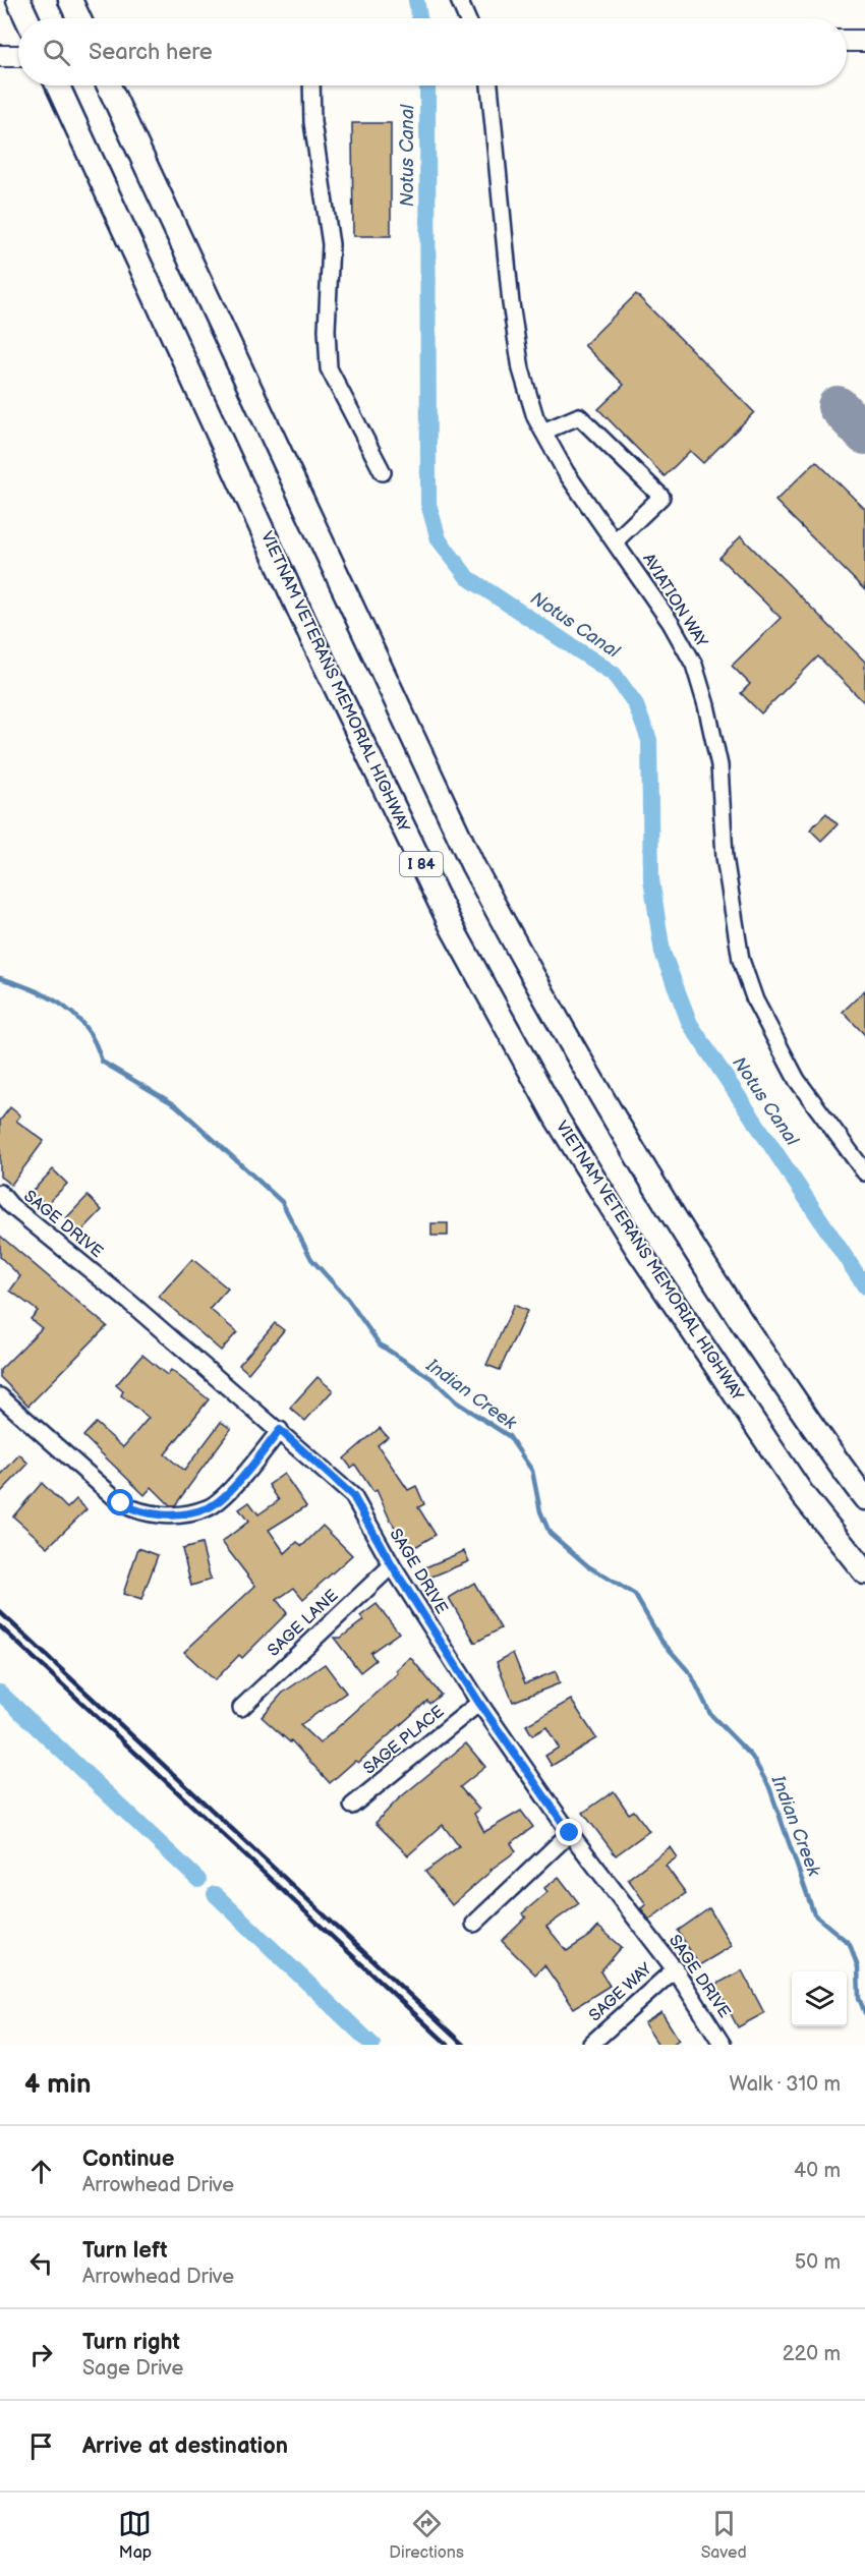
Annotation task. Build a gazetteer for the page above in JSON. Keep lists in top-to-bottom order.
{
  "streets": {
    "highway": ["VIETNAM VETERANS MEMORIAL HIGHWAY", "I 84"],
    "street": [
      "AVIATION WAY",
      "SAGE DRIVE",
      "SAGE LANE",
      "SAGE PLACE",
      "SAGE WAY"
    ]
  },
  "crossings": [
    ["SAGE DRIVE", "SAGE LANE"],
    ["SAGE DRIVE", "SAGE PLACE"],
    ["SAGE DRIVE", "SAGE WAY"]
  ],
  "water": ["Notus Canal", "Indian Creek"],
  "page": {
    "search": "Search here",
    "heading": ["4 min", "Walk · 310 m"],
    "list": [
      ["Continue", "Arrowhead Drive", "40 m"],
      ["Turn left", "Arrowhead Drive", "50 m"],
      ["Turn right", "Sage Drive", "220 m"],
      "Arrive at destination"
    ],
    "nav": ["Map", "Directions", "Saved"]
  }
}
